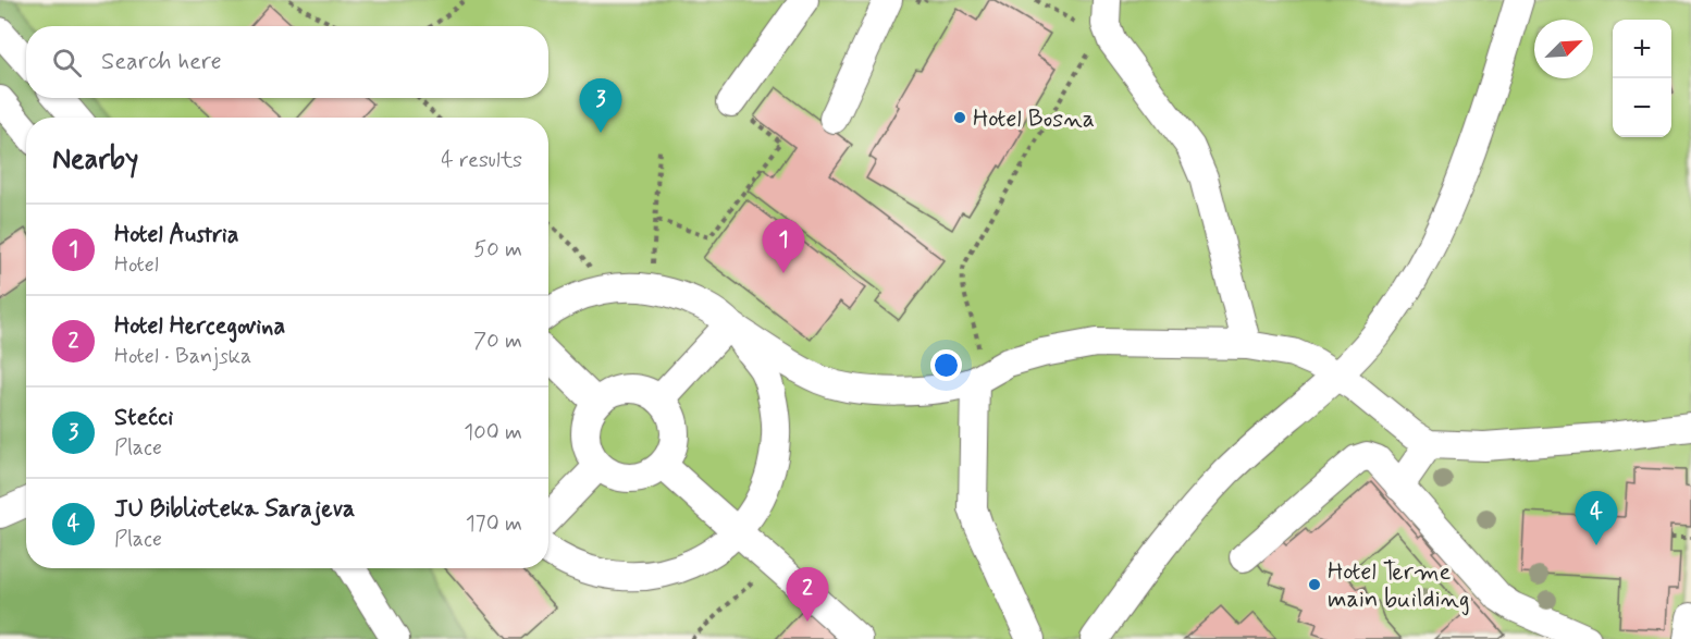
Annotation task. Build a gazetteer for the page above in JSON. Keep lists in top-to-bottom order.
{
  "places": ["Hotel Bosna", "Hotel Terme main building"],
  "north": "top right",
  "page": {
    "map_buttons": ["+", "−"],
    "search": "Search here",
    "pins": [
      "3",
      "1",
      "4",
      "2"
    ],
    "heading": ["Nearby", "4 results"],
    "list": [
      {
        "mark": "1",
        "name": "Hotel Austria",
        "note": "Hotel",
        "value": "50 m"
      },
      {
        "mark": "2",
        "name": "Hotel Hercegovina",
        "note": "Hotel · Banjska",
        "value": "70 m"
      },
      {
        "mark": "3",
        "name": "Stećci",
        "note": "Place",
        "value": "100 m"
      },
      {
        "mark": "4",
        "name": "JU Biblioteka Sarajeva",
        "note": "Place",
        "value": "170 m"
      }
    ]
  }
}
